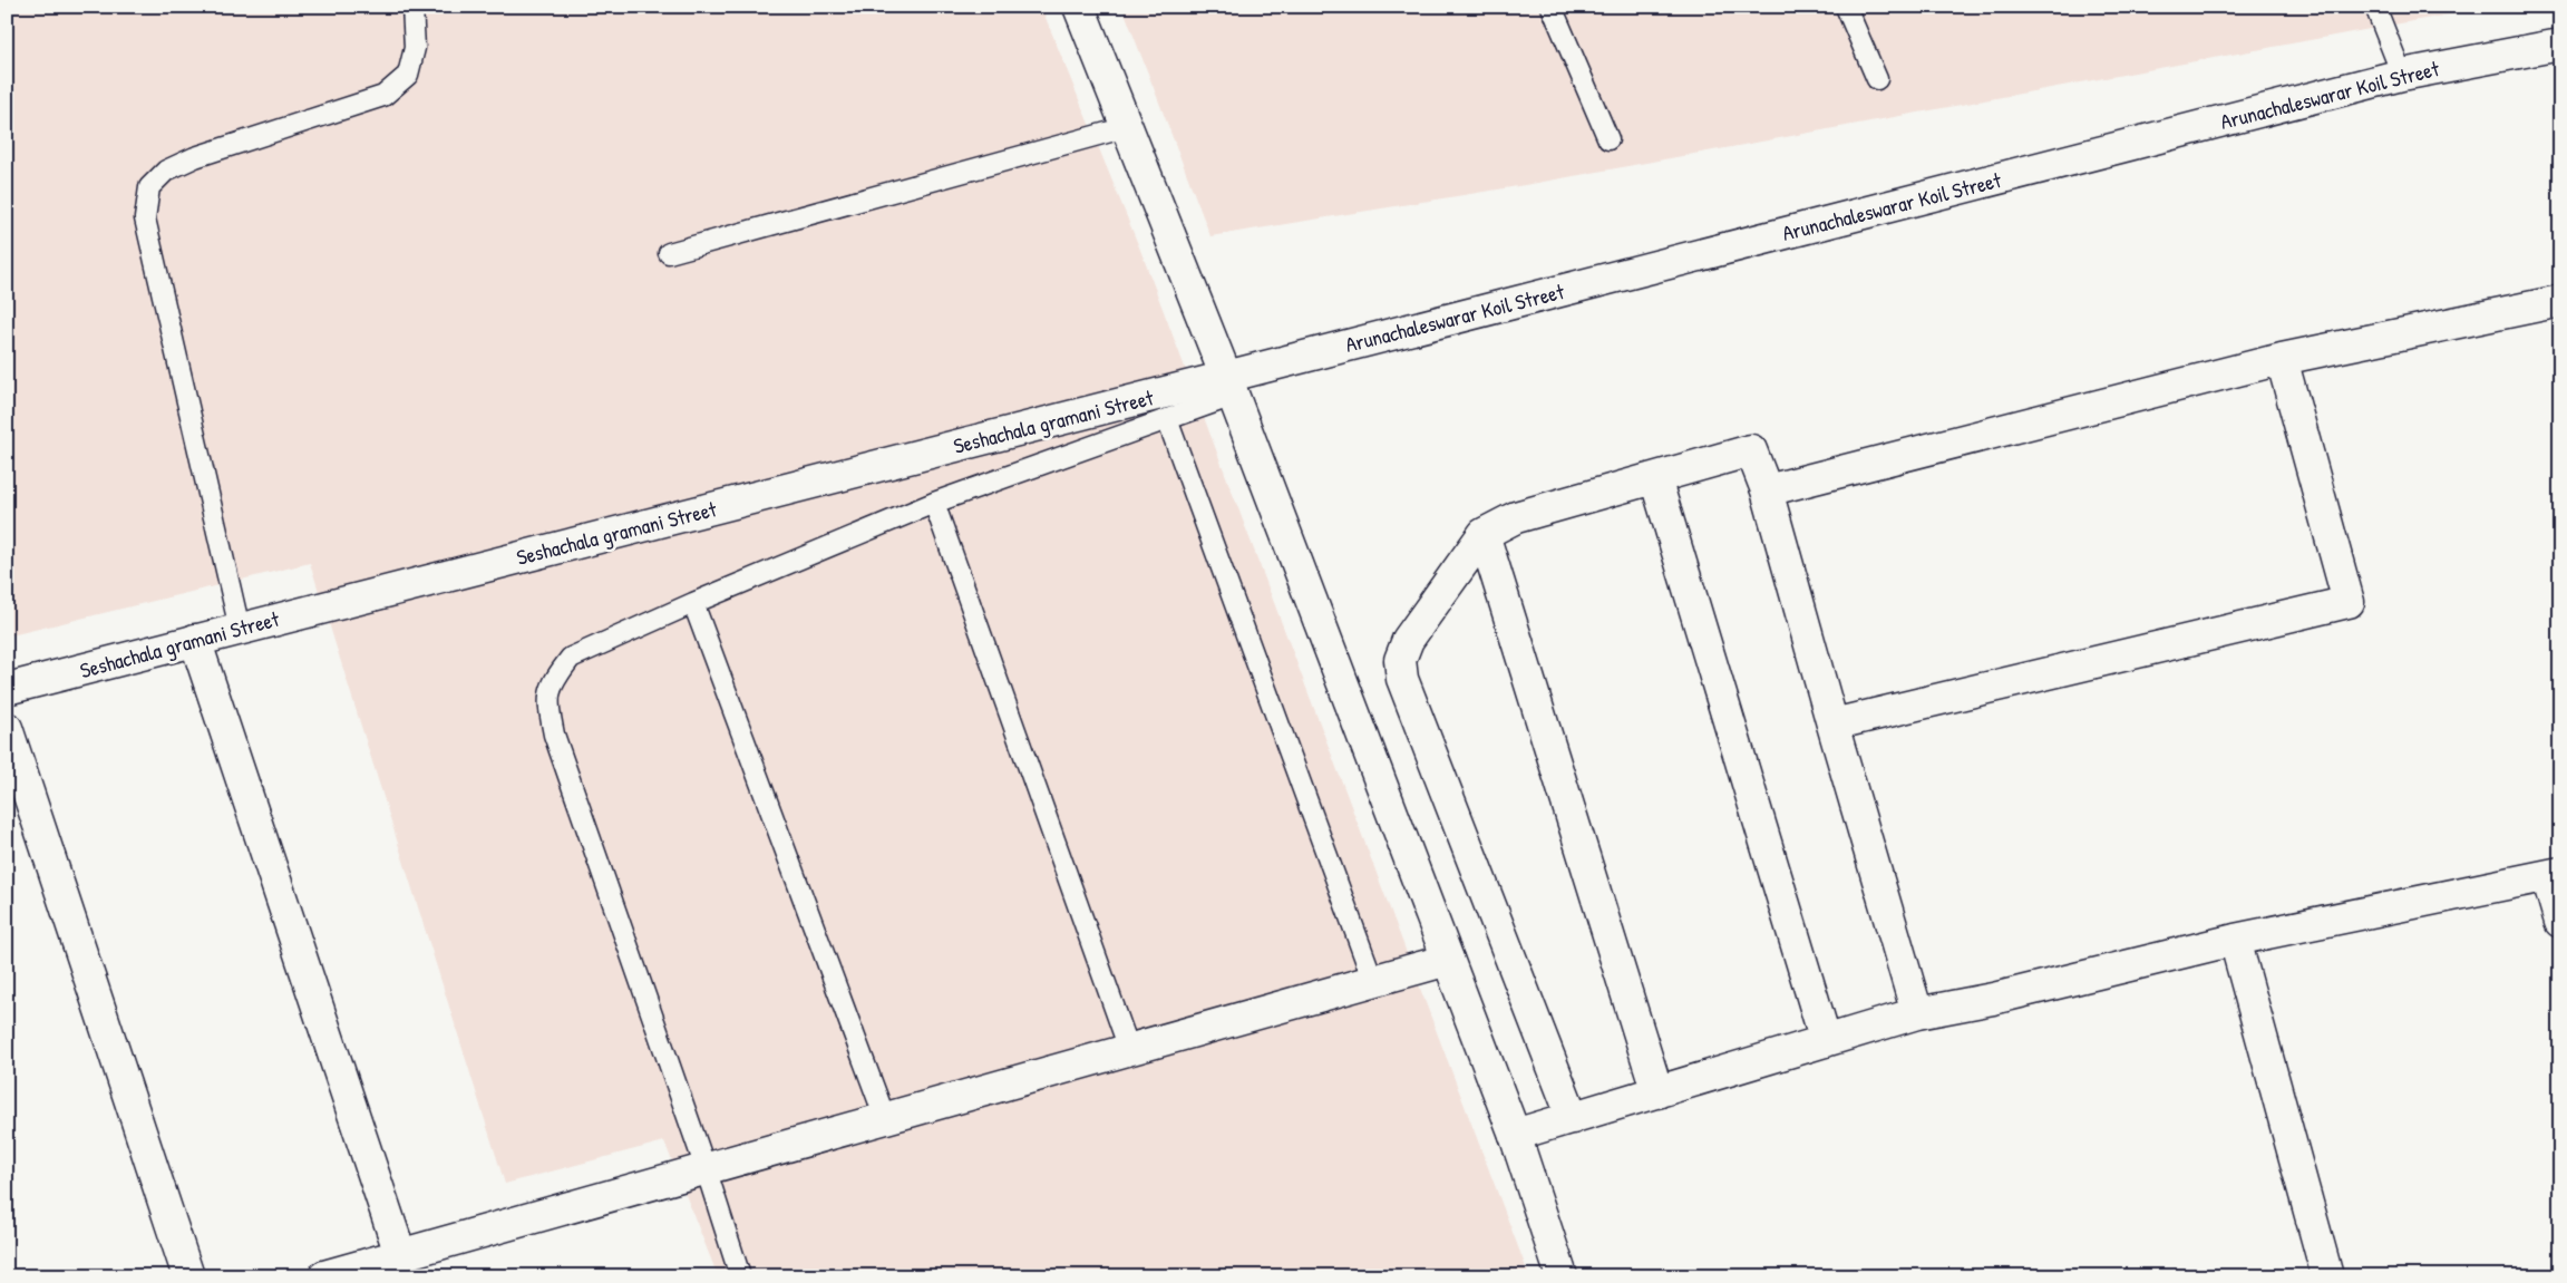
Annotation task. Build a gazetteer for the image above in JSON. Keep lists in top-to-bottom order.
{
  "streets": {
    "street": ["Arunachaleswarar Koil Street", "Seshachala gramani Street"]
  },
  "crossings": [
    ["Arunachaleswarar Koil Street", "Seshachala gramani Street"]
  ]
}
